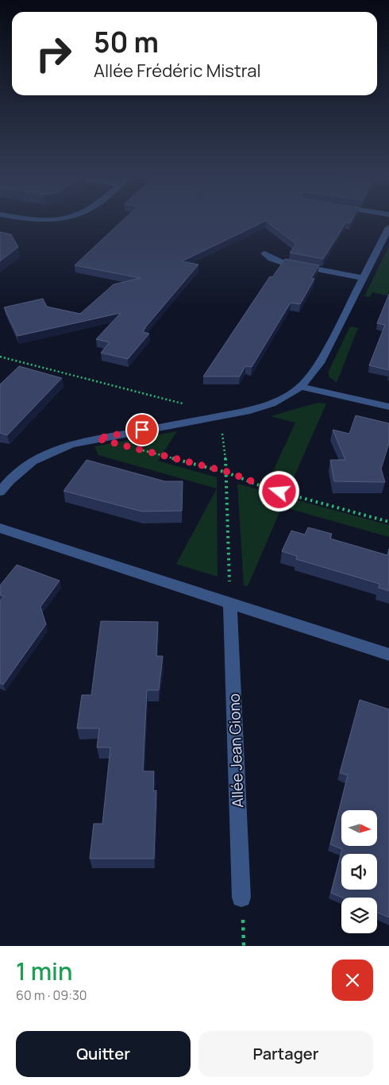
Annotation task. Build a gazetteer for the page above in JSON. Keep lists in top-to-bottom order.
{
  "streets": {
    "street": ["Allée Jean Giono"]
  },
  "north": "right",
  "page": {
    "turn": ["50 m", "Allée Frédéric Mistral"],
    "heading": ["1 min", "60 m · 09:30"],
    "buttons": ["Quitter", "Partager"]
  }
}
